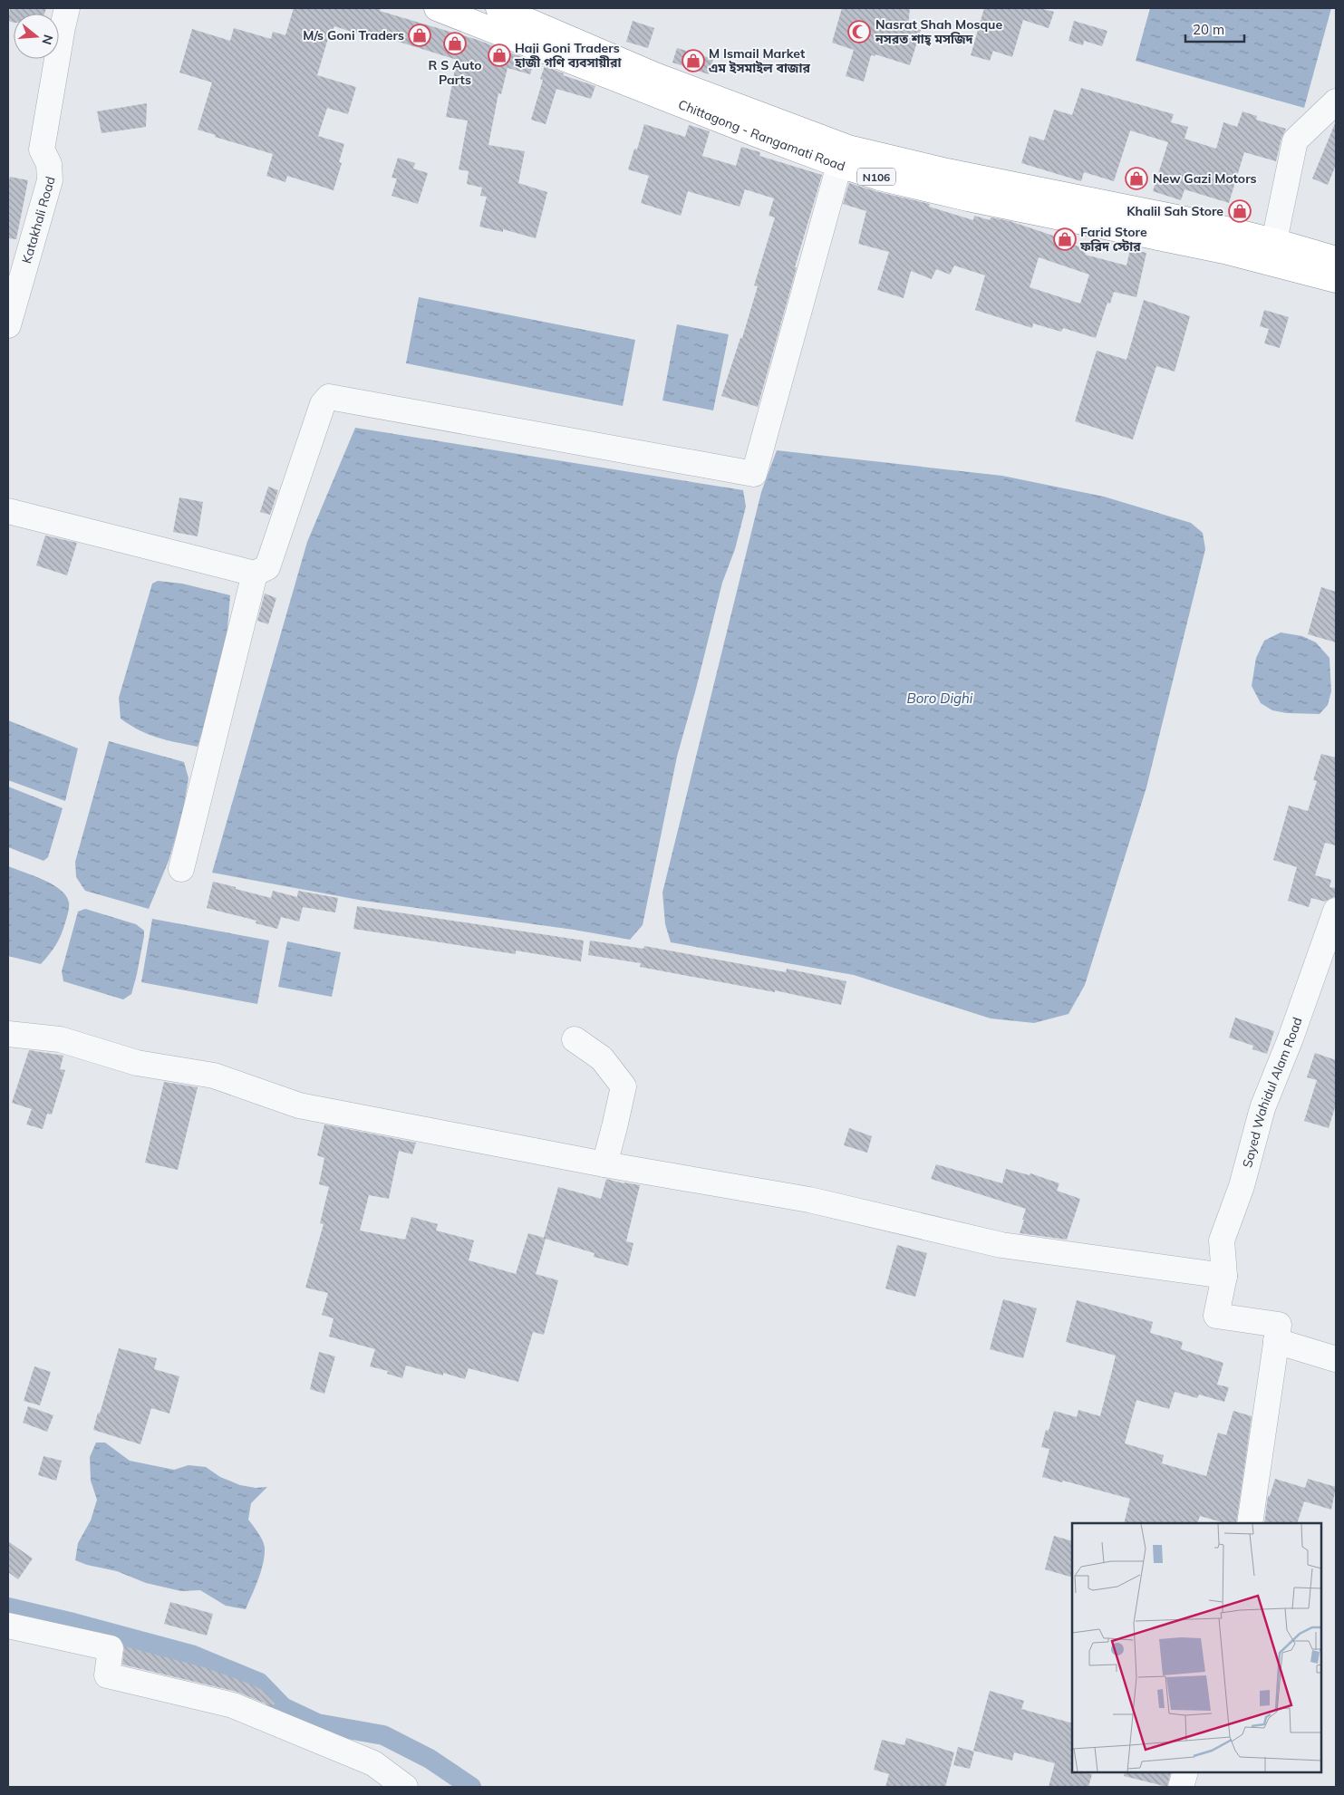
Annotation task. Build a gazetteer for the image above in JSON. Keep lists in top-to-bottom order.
{
  "streets": {
    "highway": ["Chittagong - Rangamati Road", "N106"],
    "street": ["Katakhali Road", "Sayed Wahidul Alam Road"]
  },
  "water": ["Boro Dighi"],
  "places": {
    "mosque": ["Nasrat Shah Mosque নসরত শাহ্‌ মসজিদ"],
    "shop": [
      "M/s Goni Traders",
      "R S Auto Parts",
      "Haji Goni Traders হাজী গণি ব্যবসায়ীরা",
      "M Ismail Market এম ইসমাইল বাজার",
      "New Gazi Motors",
      "Khalil Sah Store",
      "Farid Store ফরিদ স্টোর"
    ]
  },
  "scale_bar": "20 m",
  "north": "right"
}
